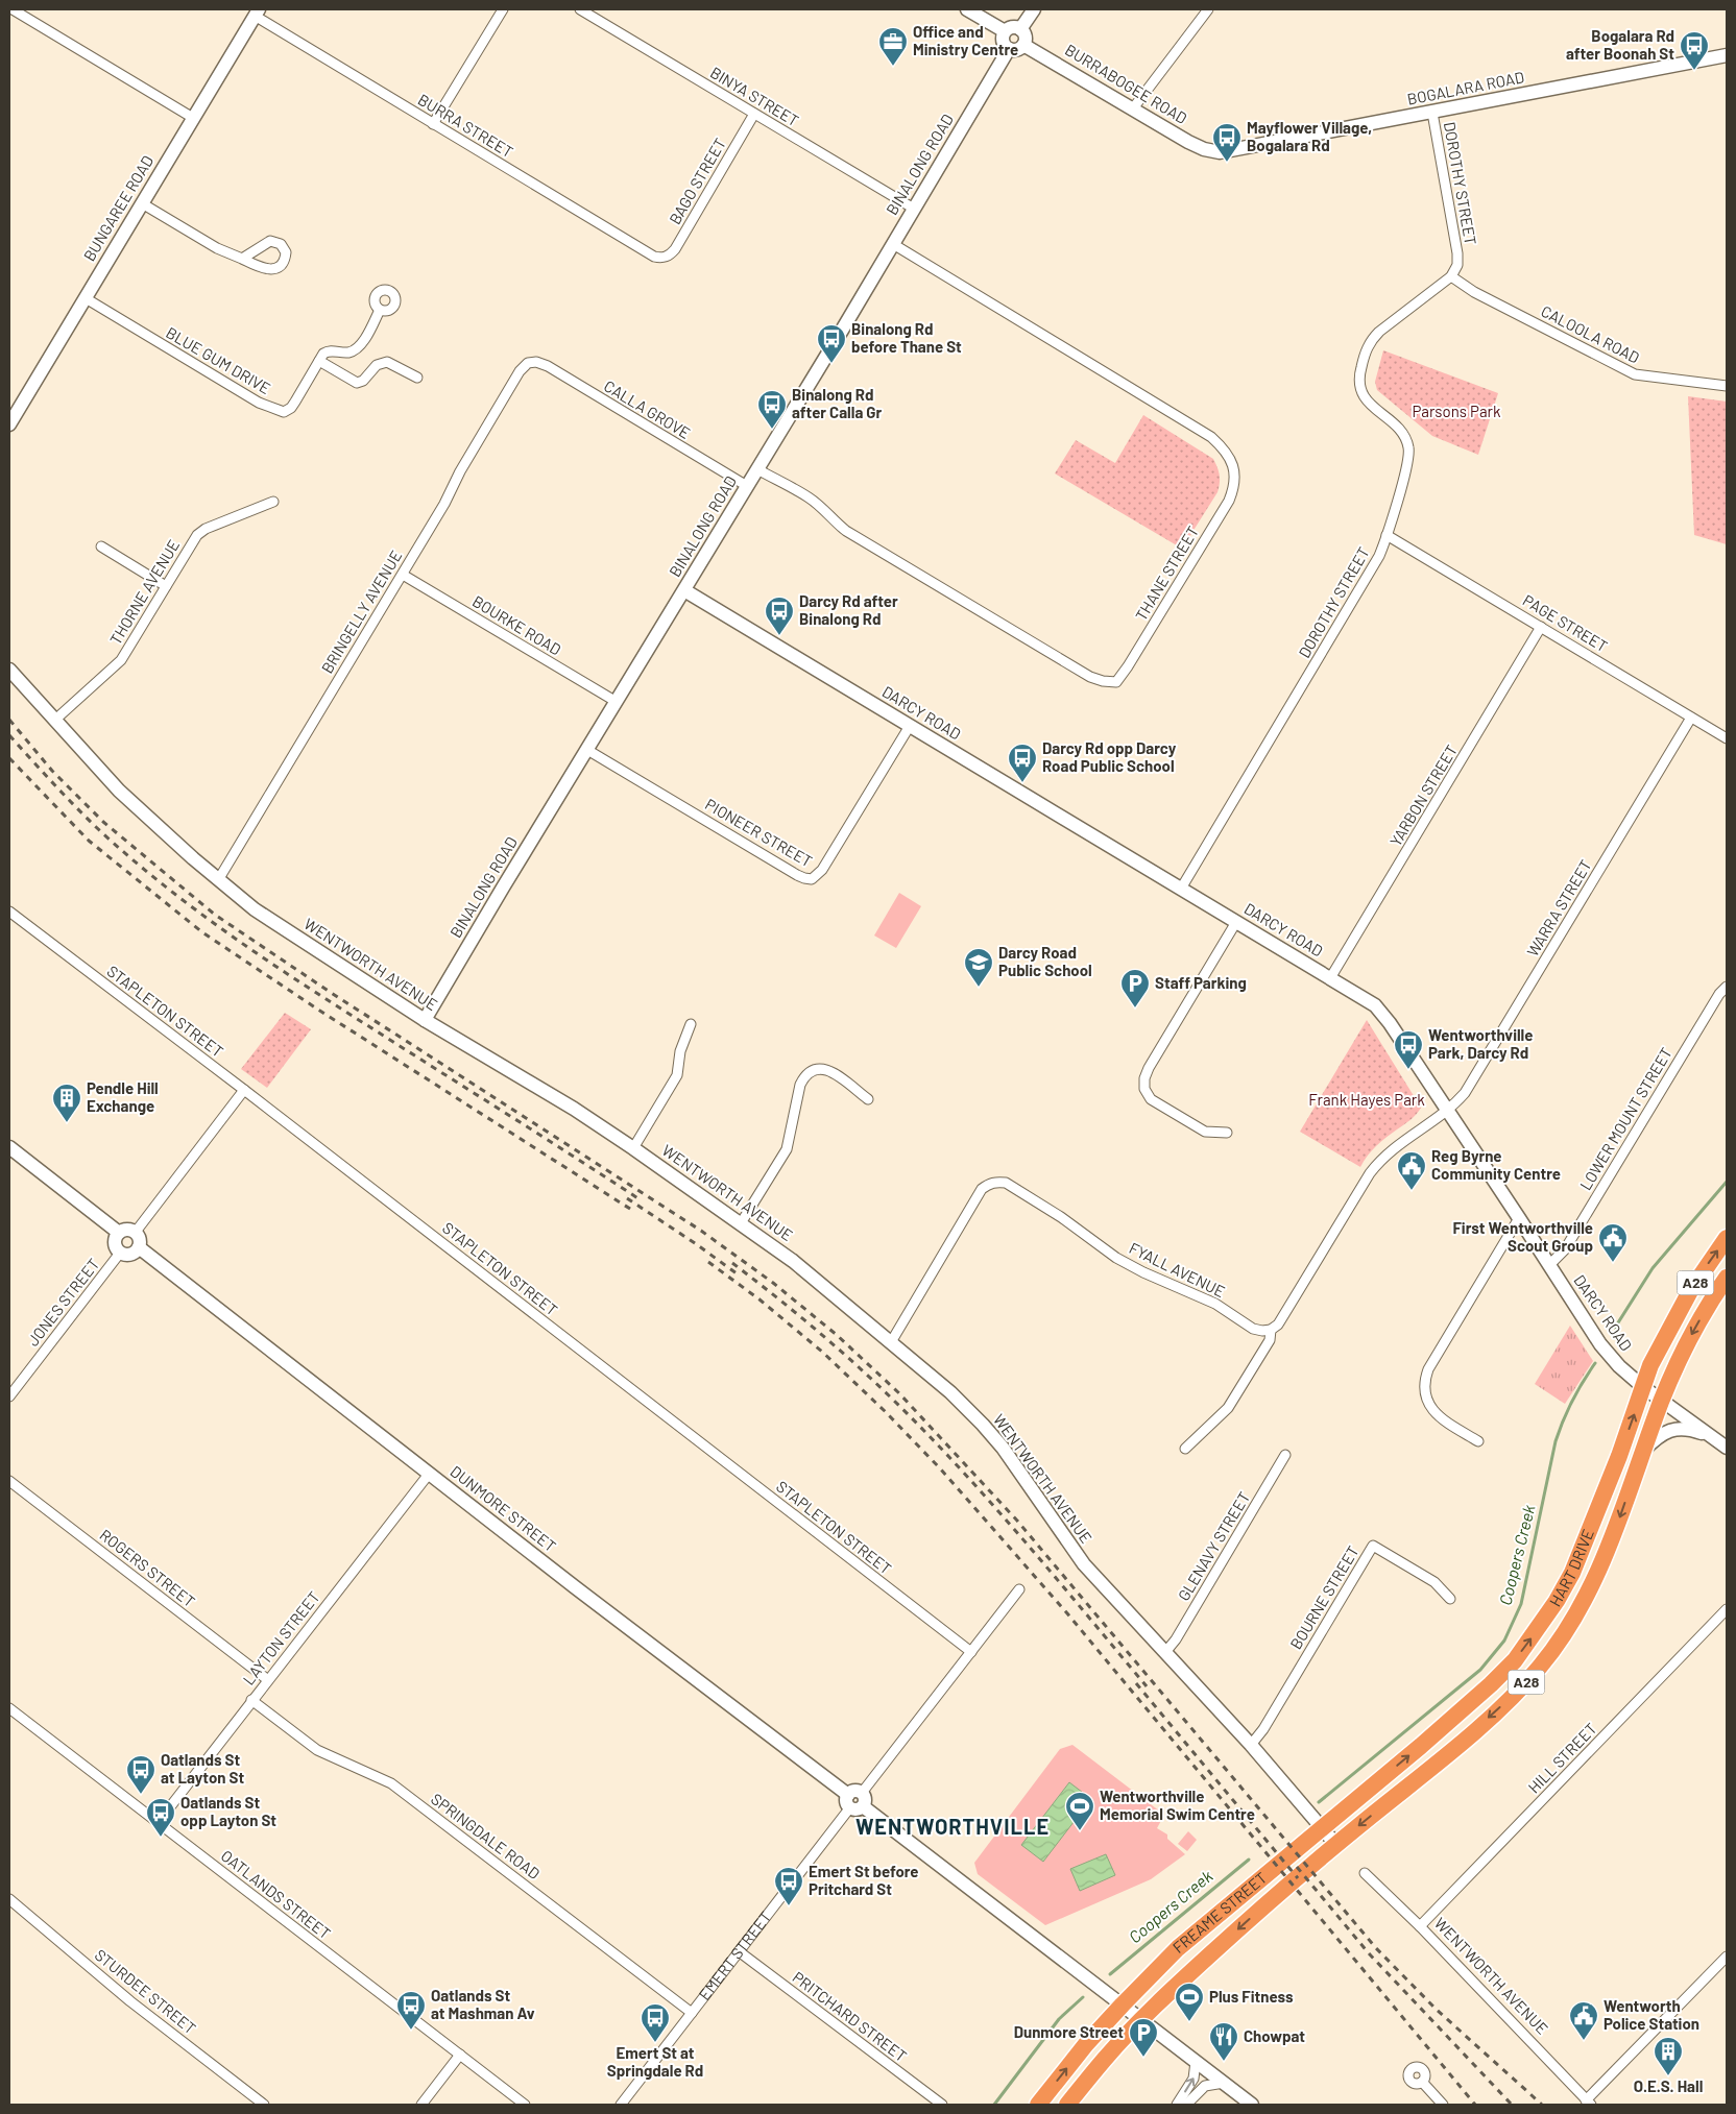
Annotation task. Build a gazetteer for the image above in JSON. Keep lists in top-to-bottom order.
{
  "streets": {
    "highway": ["A28", "HART DRIVE", "FREAME STREET"],
    "street": [
      "BURRABOGEE ROAD",
      "BOGALARA ROAD",
      "BINYA STREET",
      "BURRA STREET",
      "BINALONG ROAD",
      "BAGO STREET",
      "DOROTHY STREET",
      "BUNGAREE ROAD",
      "CALOOLA ROAD",
      "BLUE GUM DRIVE",
      "CALLA GROVE",
      "THANE STREET",
      "THORNE AVENUE",
      "BRINGELLY AVENUE",
      "PAGE STREET",
      "BOURKE ROAD",
      "DARCY ROAD",
      "YARBON STREET",
      "PIONEER STREET",
      "WARRA STREET",
      "WENTWORTH AVENUE",
      "STAPLETON STREET",
      "LOWER MOUNT STREET",
      "FYALL AVENUE",
      "JONES STREET",
      "DUNMORE STREET",
      "GLENAVY STREET",
      "ROGERS STREET",
      "BOURNE STREET",
      "LAYTON STREET",
      "HILL STREET",
      "SPRINGDALE ROAD",
      "OATLANDS STREET",
      "EMERT STREET",
      "STURDEE STREET",
      "PRITCHARD STREET"
    ]
  },
  "crossings": [
    ["BURRABOGEE ROAD", "BOGALARA ROAD"],
    ["BURRABOGEE ROAD", "BINALONG ROAD"],
    ["BOGALARA ROAD", "DOROTHY STREET"],
    ["BINYA STREET", "BINALONG ROAD"],
    ["BINYA STREET", "BAGO STREET"],
    ["BURRA STREET", "BAGO STREET"],
    ["BURRA STREET", "BUNGAREE ROAD"],
    ["BINALONG ROAD", "CALLA GROVE"],
    ["BINALONG ROAD", "THANE STREET"],
    ["BINALONG ROAD", "BOURKE ROAD"],
    ["BINALONG ROAD", "DARCY ROAD"],
    ["BINALONG ROAD", "PIONEER STREET"],
    ["BINALONG ROAD", "WENTWORTH AVENUE"],
    ["DOROTHY STREET", "CALOOLA ROAD"],
    ["DOROTHY STREET", "PAGE STREET"],
    ["DOROTHY STREET", "DARCY ROAD"],
    ["BUNGAREE ROAD", "BLUE GUM DRIVE"],
    ["CALLA GROVE", "BRINGELLY AVENUE"],
    ["THORNE AVENUE", "WENTWORTH AVENUE"],
    ["BRINGELLY AVENUE", "BOURKE ROAD"],
    ["BRINGELLY AVENUE", "WENTWORTH AVENUE"],
    ["PAGE STREET", "YARBON STREET"],
    ["PAGE STREET", "WARRA STREET"],
    ["DARCY ROAD", "YARBON STREET"],
    ["DARCY ROAD", "PIONEER STREET"],
    ["DARCY ROAD", "WARRA STREET"],
    ["DARCY ROAD", "LOWER MOUNT STREET"],
    ["DARCY ROAD", "HART DRIVE"],
    ["WENTWORTH AVENUE", "FYALL AVENUE"],
    ["WENTWORTH AVENUE", "GLENAVY STREET"],
    ["WENTWORTH AVENUE", "HART DRIVE"],
    ["WENTWORTH AVENUE", "BOURNE STREET"],
    ["WENTWORTH AVENUE", "HILL STREET"],
    ["WENTWORTH AVENUE", "FREAME STREET"],
    ["A28", "DUNMORE STREET"],
    ["A28", "FREAME STREET"],
    ["JONES STREET", "DUNMORE STREET"],
    ["DUNMORE STREET", "LAYTON STREET"],
    ["DUNMORE STREET", "FREAME STREET"],
    ["DUNMORE STREET", "EMERT STREET"],
    ["HART DRIVE", "FREAME STREET"],
    ["ROGERS STREET", "LAYTON STREET"],
    ["LAYTON STREET", "SPRINGDALE ROAD"],
    ["LAYTON STREET", "OATLANDS STREET"],
    ["SPRINGDALE ROAD", "EMERT STREET"],
    ["EMERT STREET", "PRITCHARD STREET"]
  ],
  "districts": ["WENTWORTHVILLE"],
  "water": ["Coopers Creek"],
  "parks": ["Parsons Park", "Frank Hayes Park"],
  "places": {
    "office": ["Office and Ministry Centre"],
    "bus stop": [
      "Bogalara Rd after Boonah St",
      "Mayflower Village, Bogalara Rd",
      "Binalong Rd before Thane St",
      "Binalong Rd after Calla Gr",
      "Darcy Rd after Binalong Rd",
      "Darcy Rd opp Darcy Road Public School",
      "Wentworthville Park, Darcy Rd",
      "Oatlands St at Layton St",
      "Oatlands St opp Layton St",
      "Emert St before Pritchard St",
      "Oatlands St at Mashman Av",
      "Emert St at Springdale Rd"
    ],
    "school or university": ["Darcy Road Public School"],
    "parking": ["Staff Parking", "Dunmore Street"],
    "building": ["Pendle Hill Exchange", "O.E.S. Hall"],
    "public building": ["Reg Byrne Community Centre", "First Wentworthville Scout Group", "Wentworth Police Station"],
    "sports": ["Wentworthville Memorial Swim Centre", "Plus Fitness"],
    "restaurant": ["Chowpat"]
  }
}
